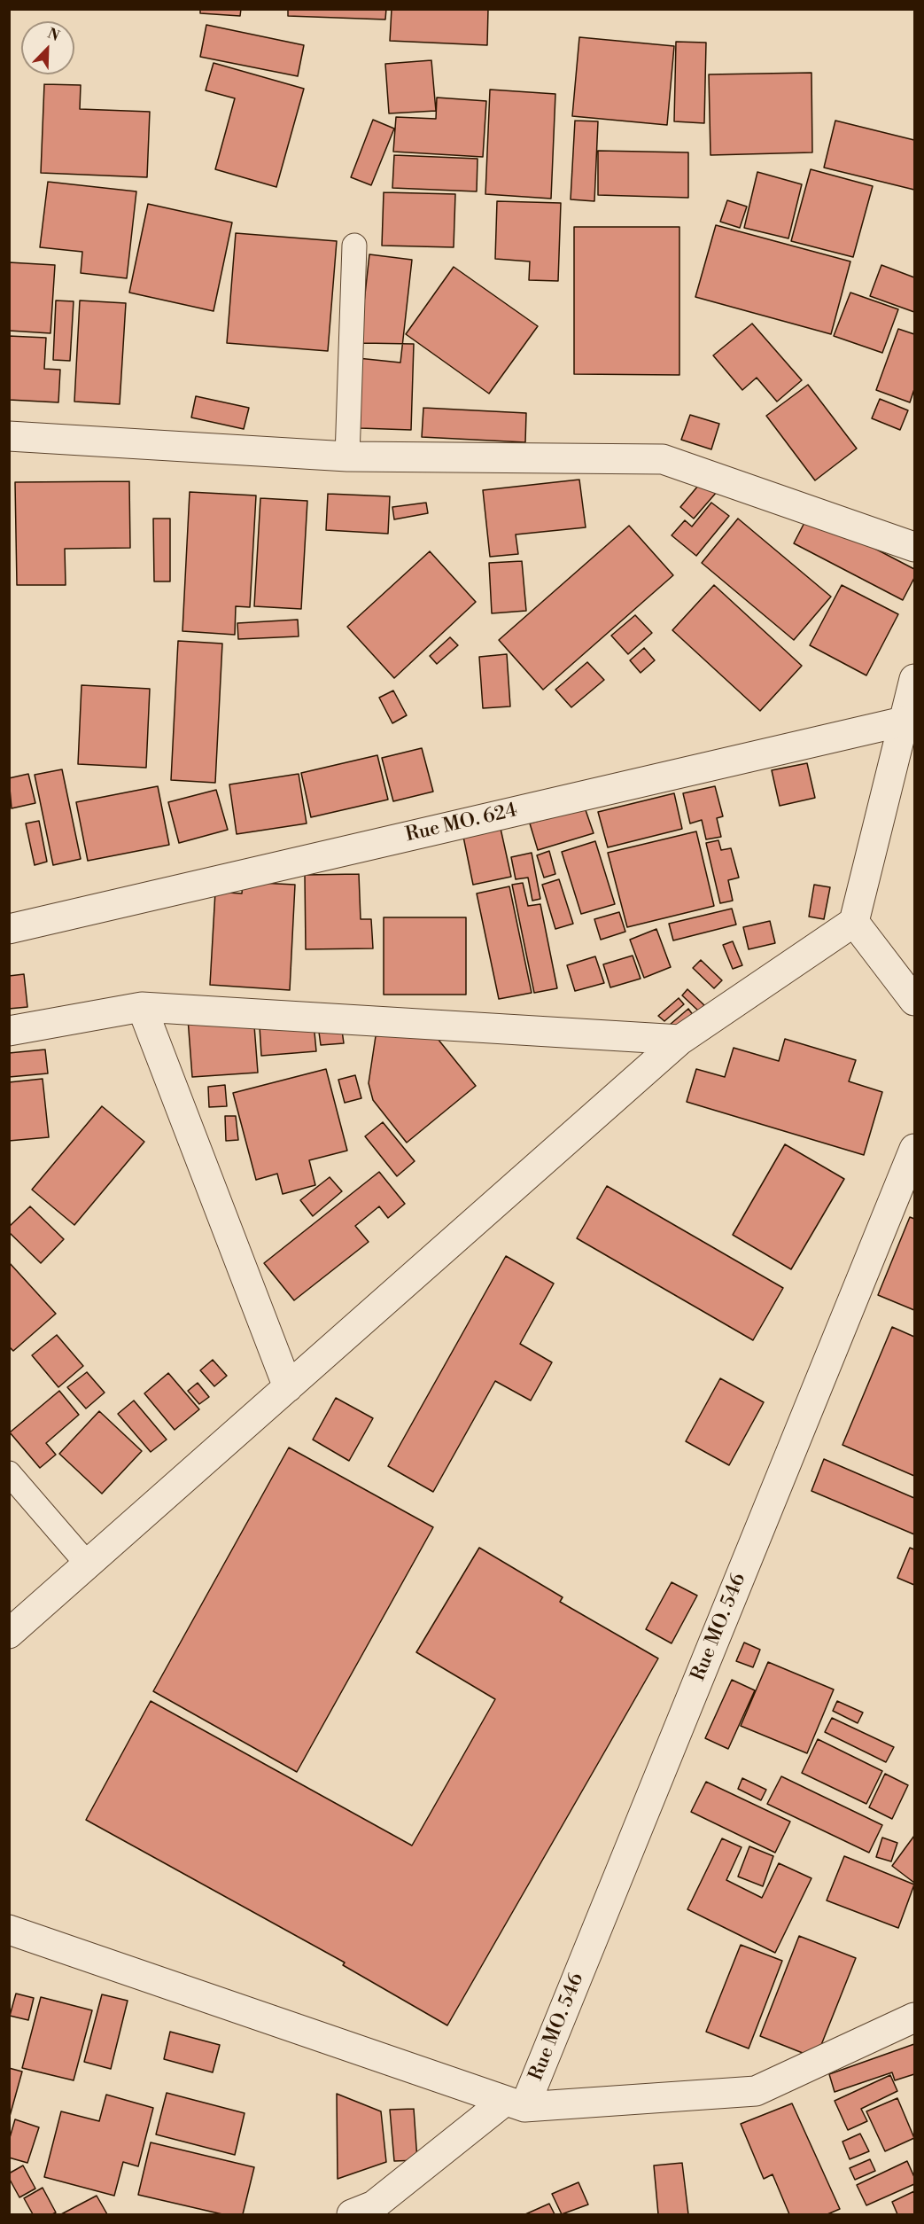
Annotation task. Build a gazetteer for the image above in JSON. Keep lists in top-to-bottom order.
{
  "streets": {
    "street": ["Rue MO. 624", "Rue MO. 546"]
  },
  "north": "top right"
}
